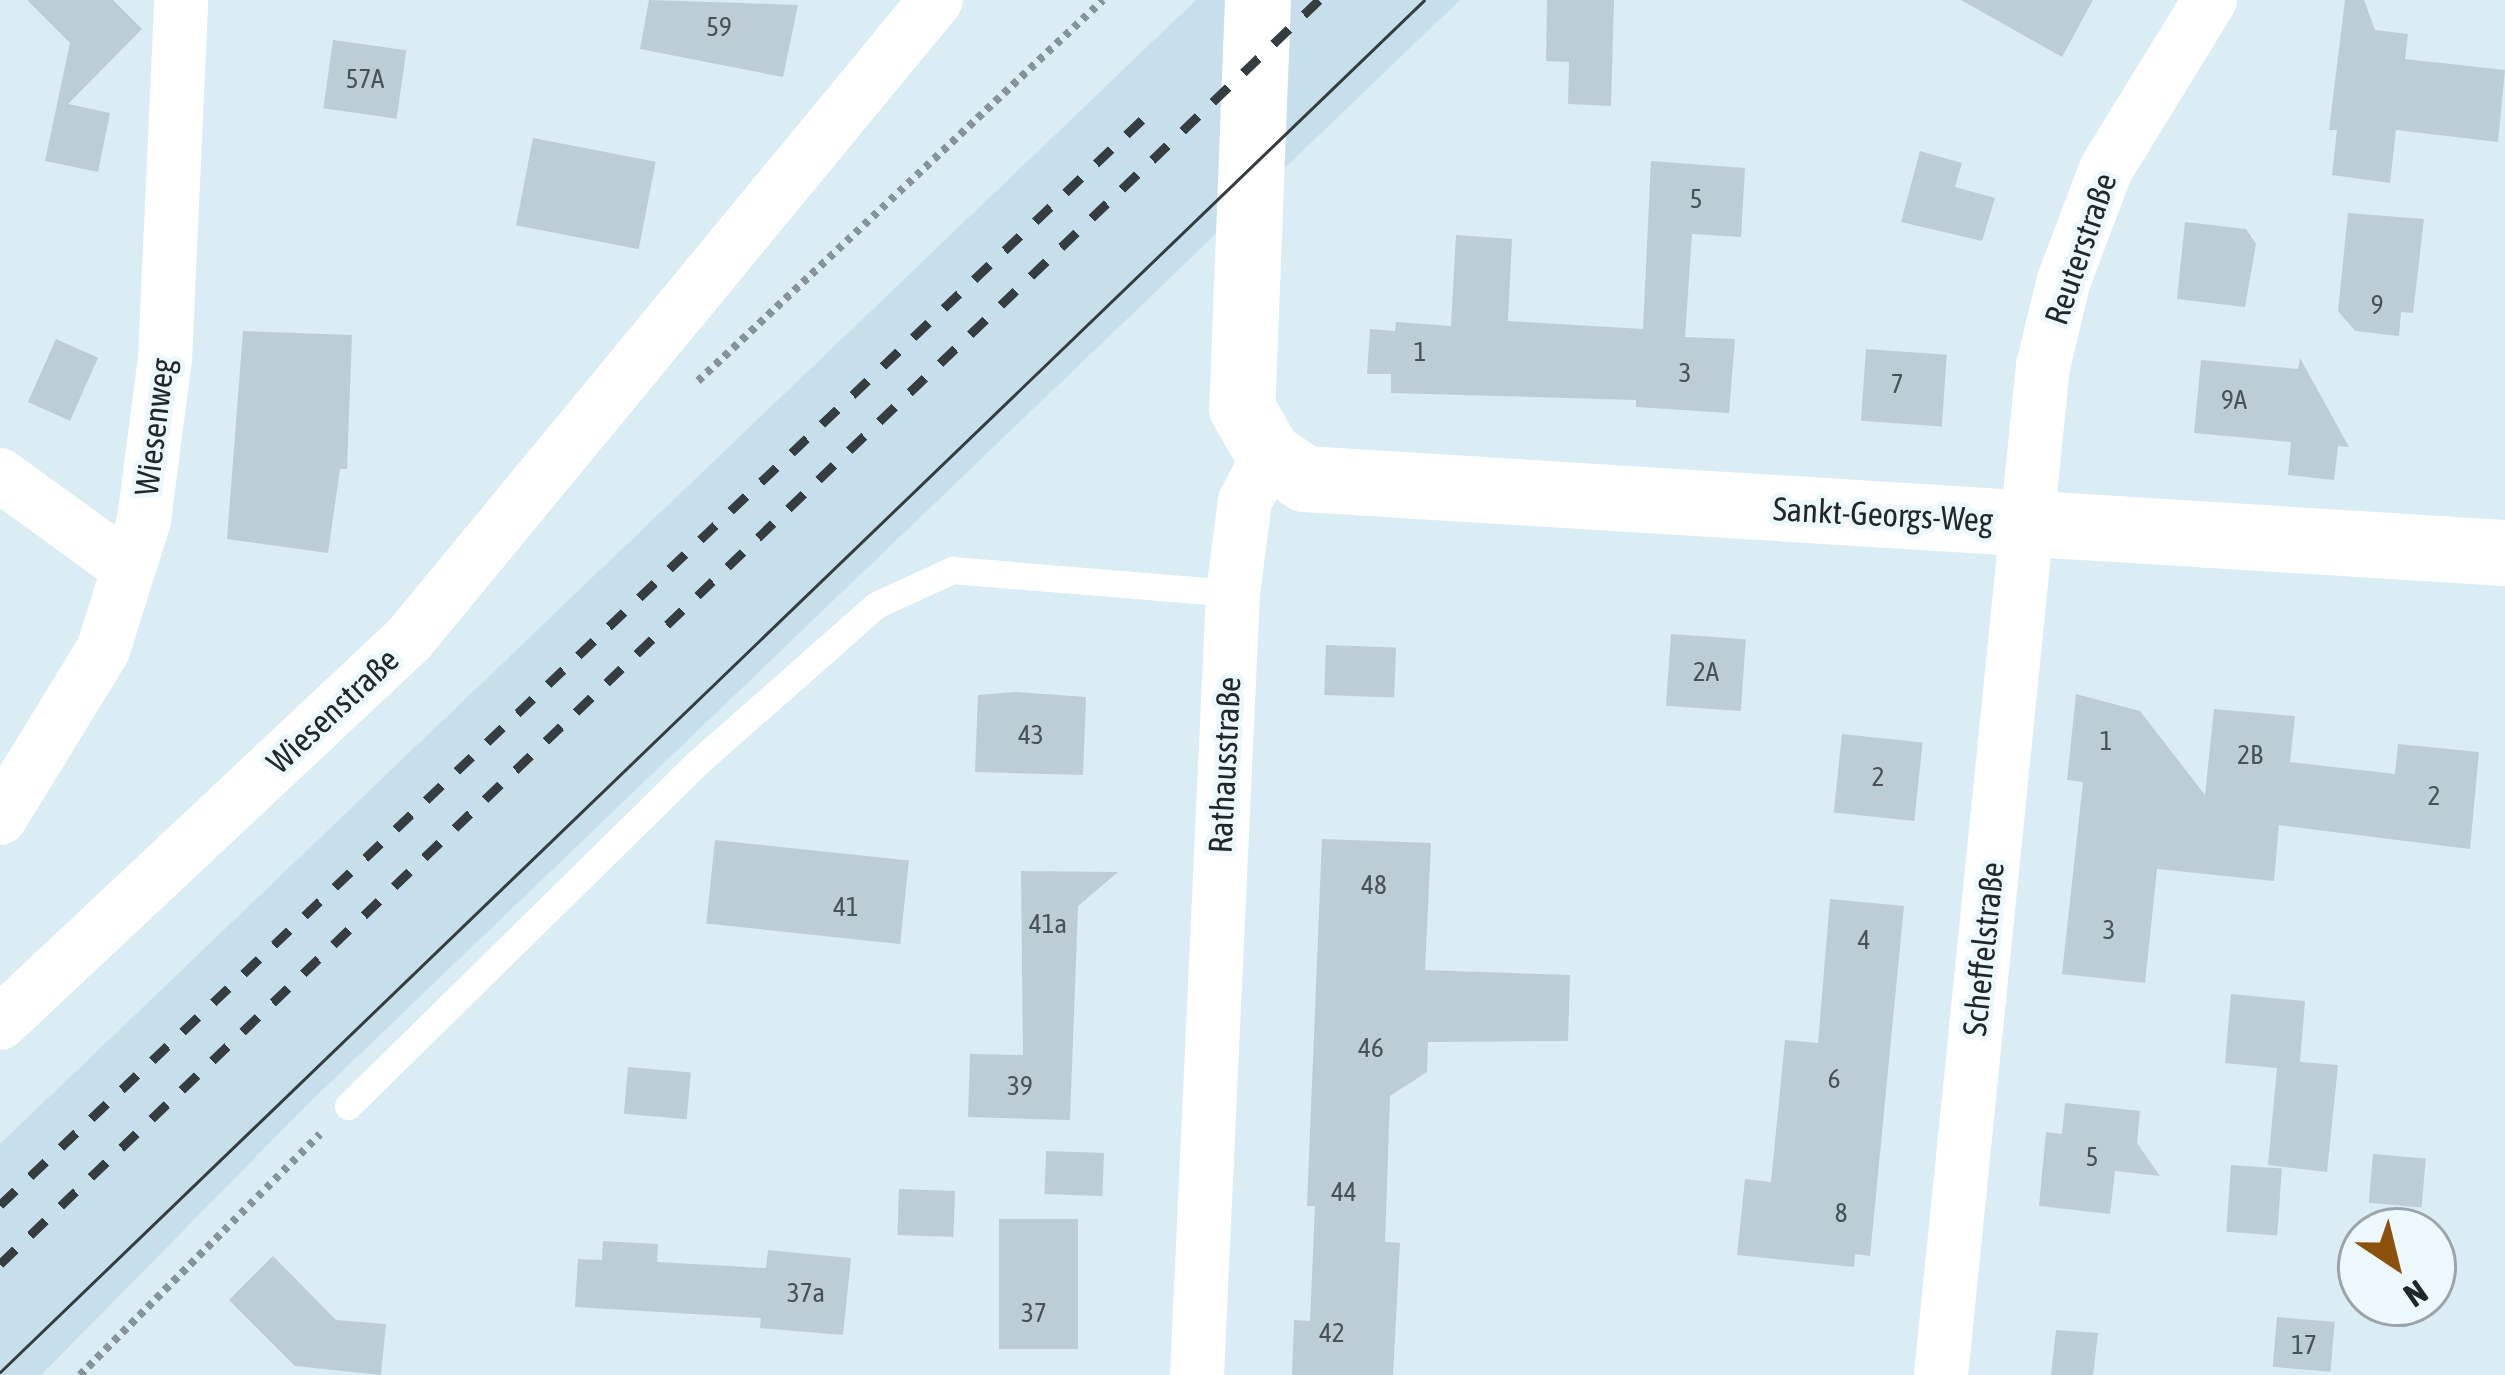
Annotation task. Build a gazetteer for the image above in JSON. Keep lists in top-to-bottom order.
{
  "streets": {
    "street": [
      "Reuterstraße",
      "Wiesenweg",
      "Sankt-Georgs-Weg",
      "Wiesenstraße",
      "Rathausstraße",
      "Scheffelstraße"
    ]
  },
  "crossings": [
    ["Reuterstraße", "Sankt-Georgs-Weg"],
    ["Reuterstraße", "Scheffelstraße"],
    ["Sankt-Georgs-Weg", "Rathausstraße"],
    ["Sankt-Georgs-Weg", "Scheffelstraße"]
  ],
  "house_numbers": [
    "59",
    "57A",
    "5",
    "9",
    "1",
    "3",
    "7",
    "9A",
    "2A",
    "43",
    "1",
    "2B",
    "2",
    "2",
    "48",
    "41",
    "41a",
    "3",
    "4",
    "46",
    "6",
    "39",
    "5",
    "44",
    "8",
    "37a",
    "37",
    "42",
    "17"
  ],
  "north": "bottom right"
}
